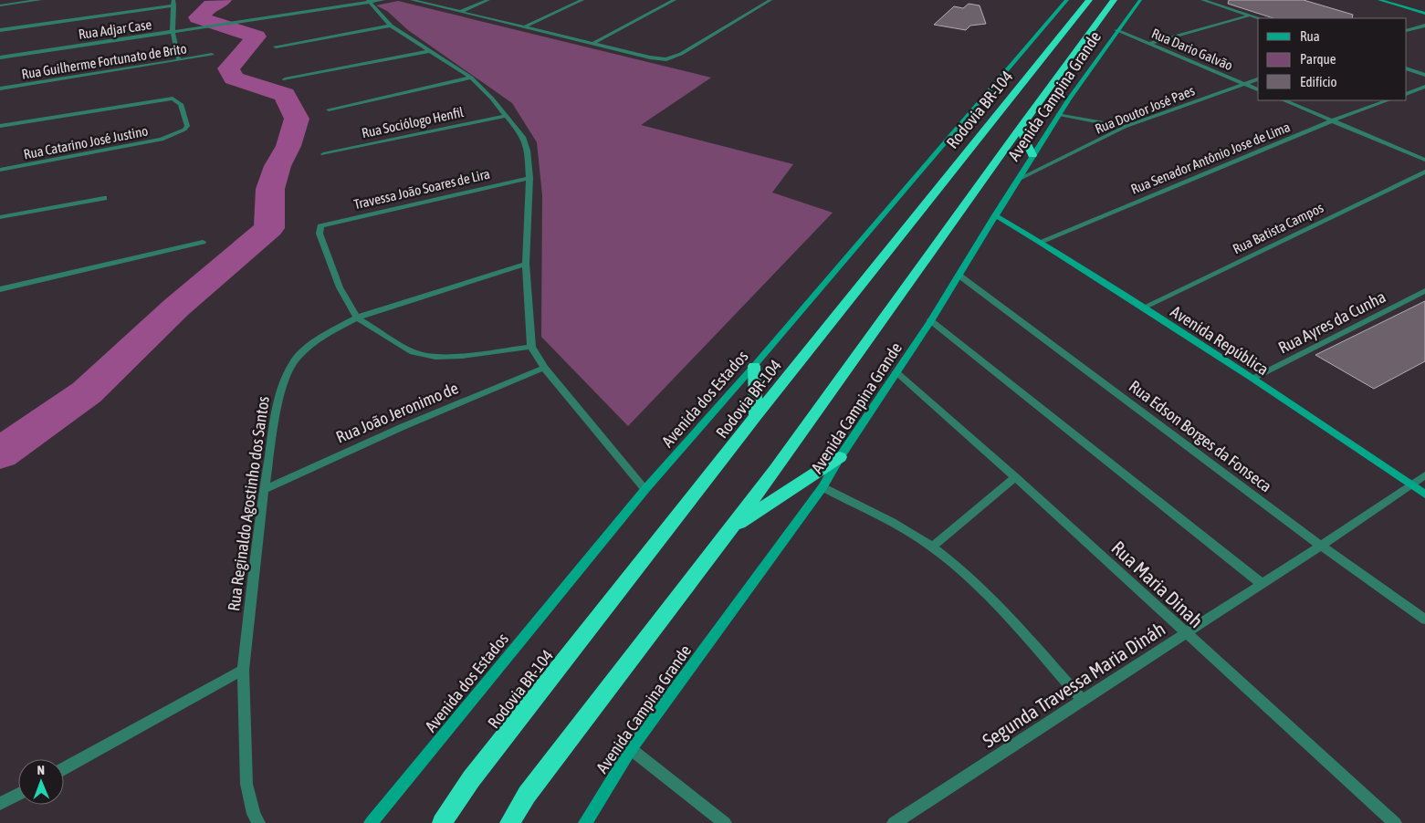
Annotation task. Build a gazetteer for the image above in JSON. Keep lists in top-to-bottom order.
{
  "streets": {
    "highway": ["Rodovia BR-104"],
    "main road": ["Avenida Campina Grande", "Avenida República", "Avenida dos Estados"],
    "street": [
      "Rua Adjar Case",
      "Rua Dario Galvão",
      "Rua Guilherme Fortunato de Brito",
      "Rua Doutor José Paes",
      "Rua Sociólogo Henfil",
      "Rua Catarino José Justino",
      "Rua Senador Antônio Jose de Lima",
      "Travessa João Soares de Lira",
      "Rua Batista Campos",
      "Rua Ayres da Cunha",
      "Rua João Jeronimo de",
      "Rua Edson Borges da Fonseca",
      "Rua Reginaldo Agostinho dos Santos",
      "Rua Maria Dinah",
      "Segunda Travessa Maria Dináh"
    ]
  },
  "crossings": [
    ["Rua Dario Galvão", "Avenida Campina Grande"],
    ["Rua Dario Galvão", "Rua Doutor José Paes"],
    ["Avenida Campina Grande", "Rua Doutor José Paes"],
    ["Avenida Campina Grande", "Avenida República"],
    ["Avenida Campina Grande", "Rua Edson Borges da Fonseca"],
    ["Avenida Campina Grande", "Rua Maria Dinah"],
    ["Rua Senador Antônio Jose de Lima", "Avenida República"],
    ["Travessa João Soares de Lira", "Rua Reginaldo Agostinho dos Santos"],
    ["Rua Batista Campos", "Avenida República"],
    ["Rua Ayres da Cunha", "Avenida República"],
    ["Avenida República", "Segunda Travessa Maria Dináh"],
    ["Rua João Jeronimo de", "Rua Reginaldo Agostinho dos Santos"],
    ["Rua Edson Borges da Fonseca", "Segunda Travessa Maria Dináh"],
    ["Rua Maria Dinah", "Segunda Travessa Maria Dináh"]
  ],
  "legend": ["Rua", "Parque", "Edifício"],
  "north": "top"
}
